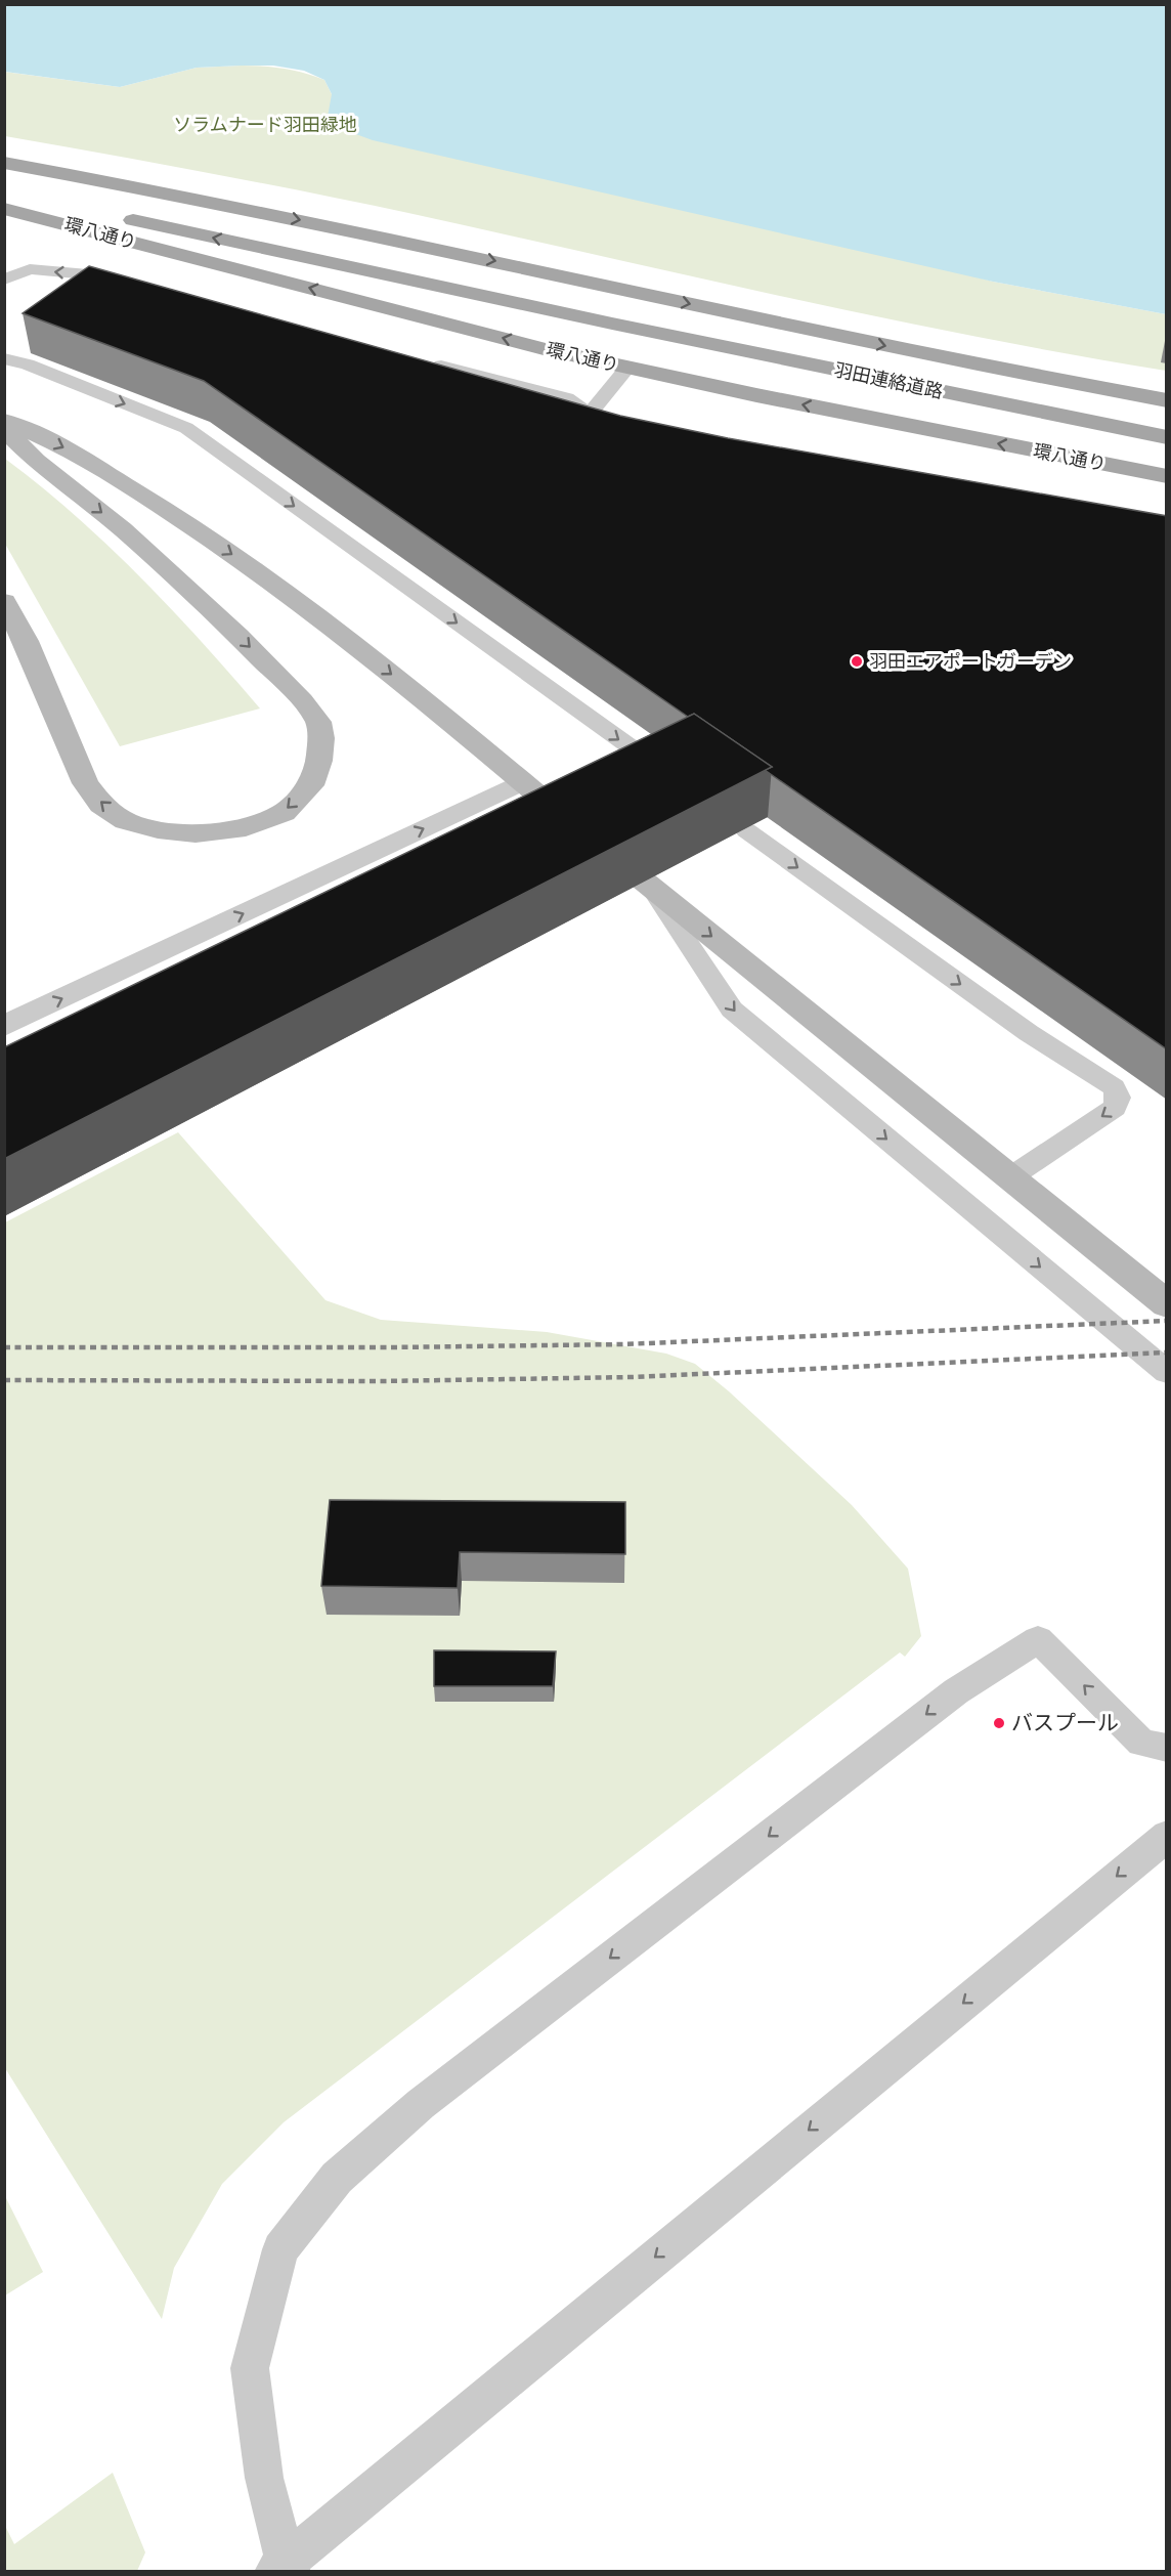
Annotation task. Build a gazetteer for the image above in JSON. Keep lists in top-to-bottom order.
{
  "streets": {
    "main road": ["環八通り", "羽田連絡道路"]
  },
  "parks": ["ソラムナード羽田緑地"],
  "places": ["羽田エアポートガーデン", "バスプール"]
}
